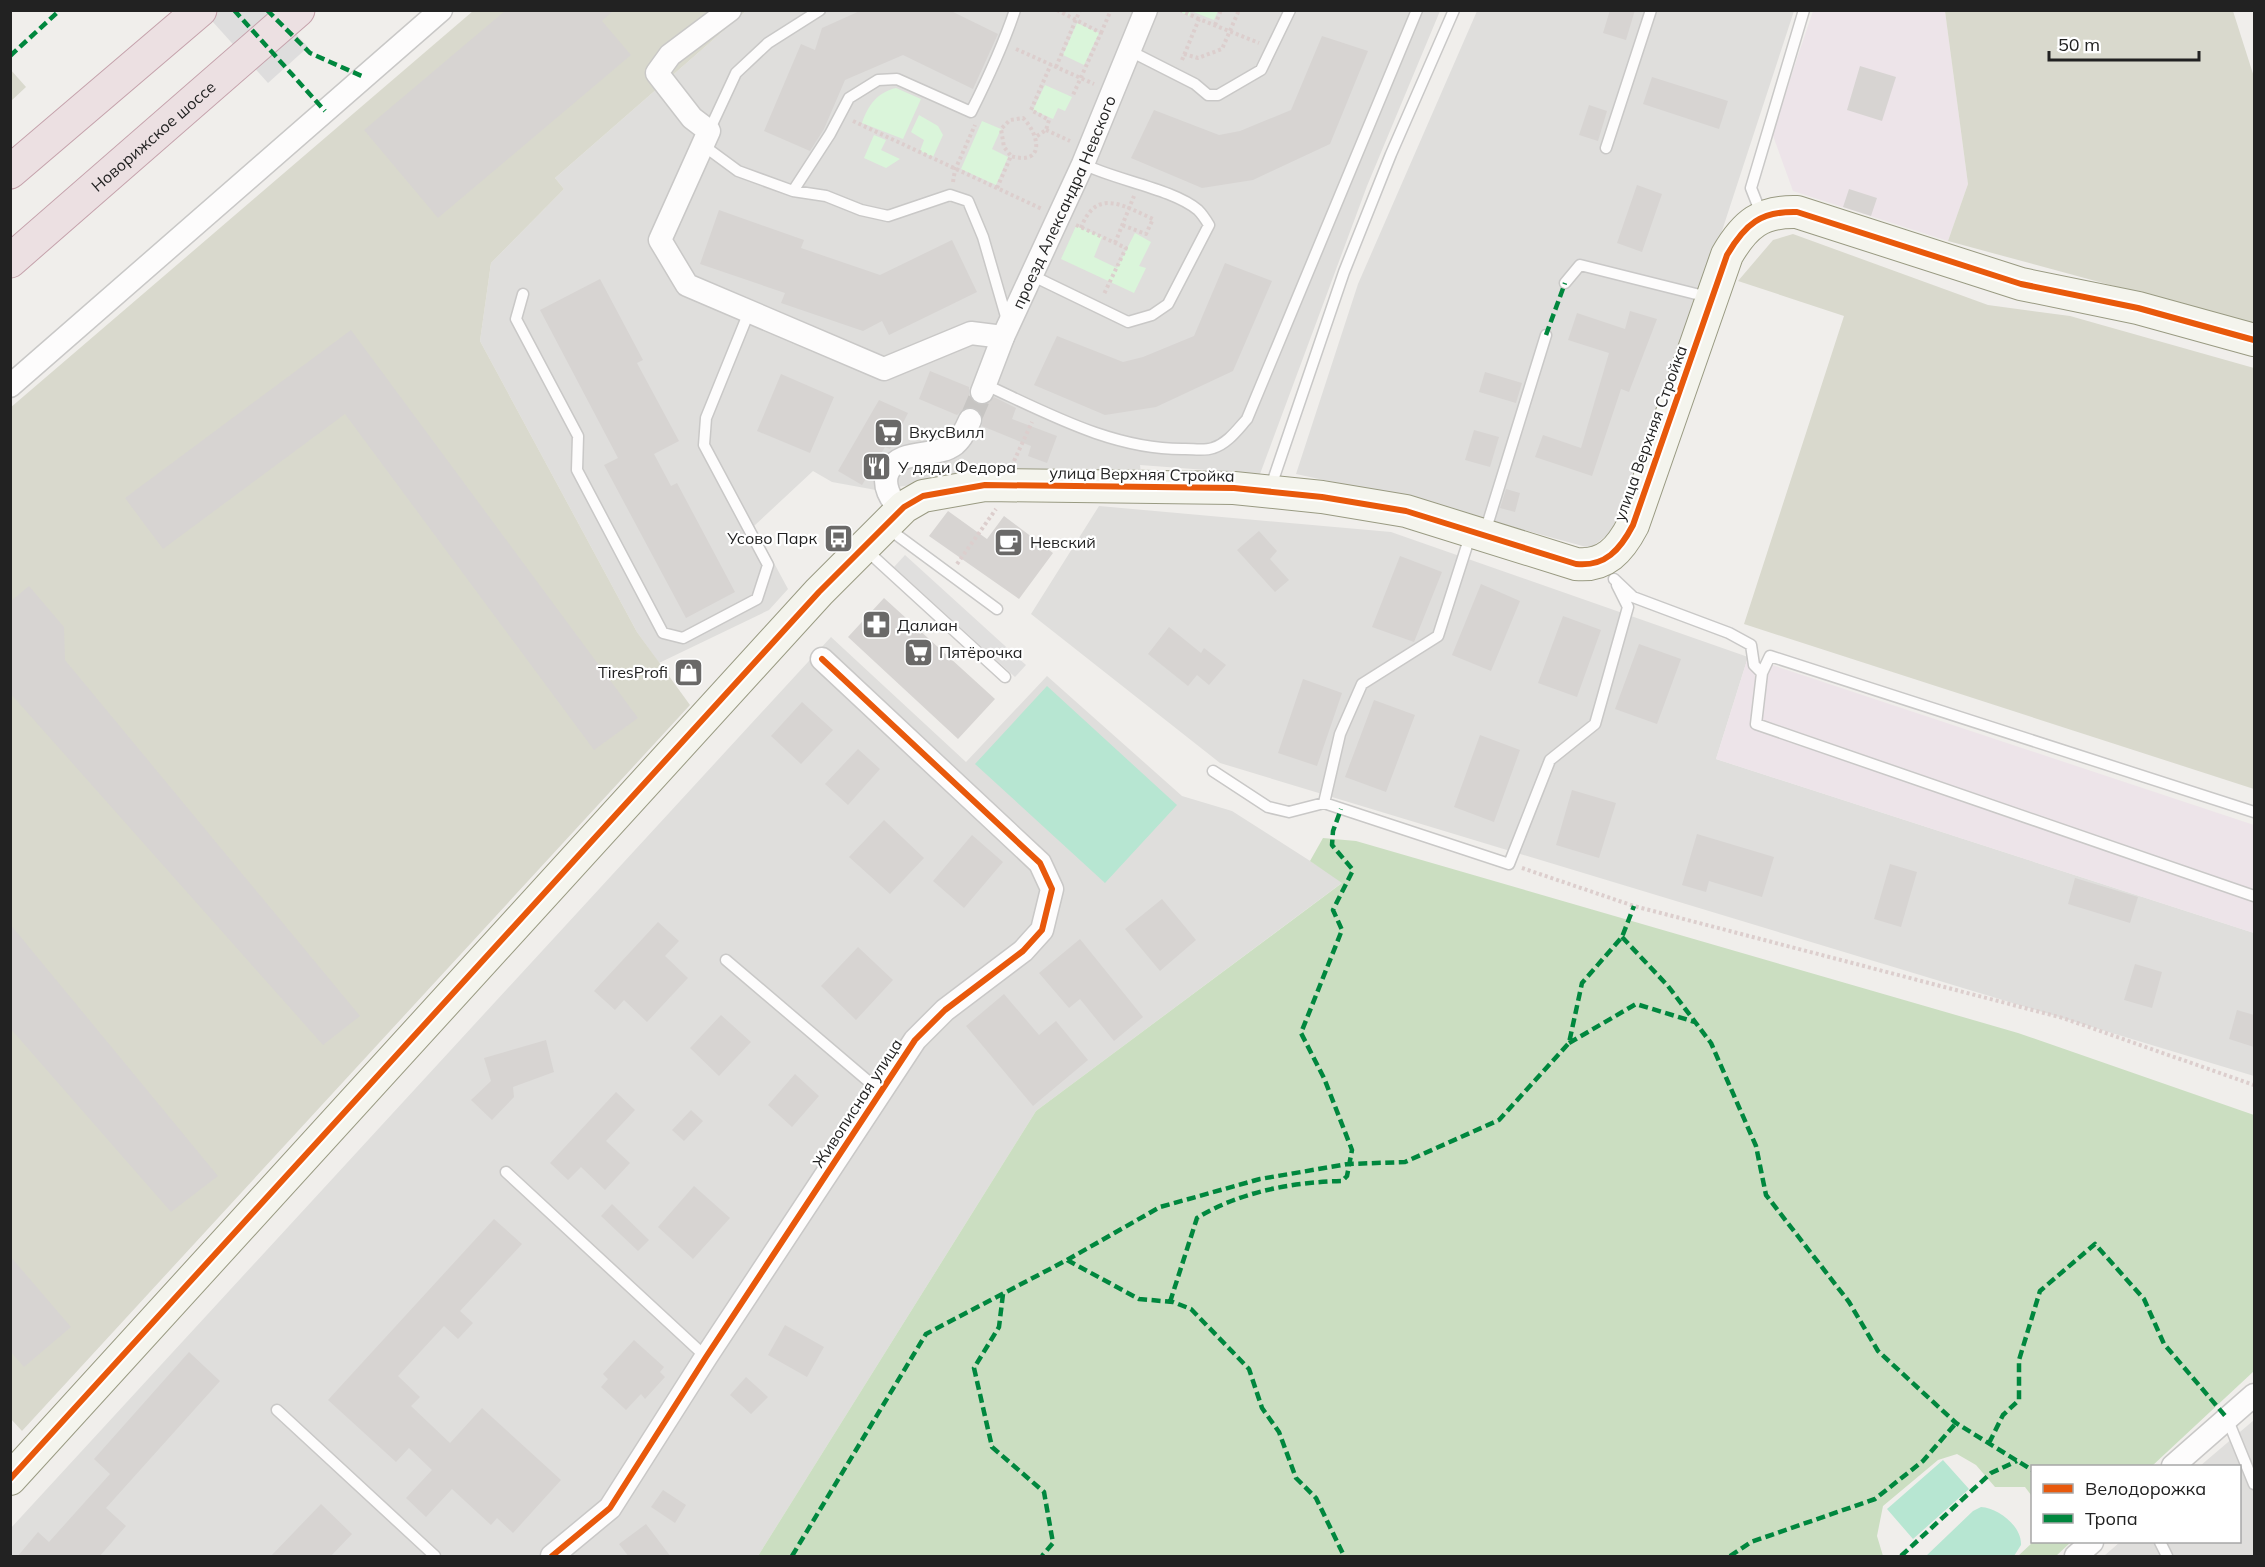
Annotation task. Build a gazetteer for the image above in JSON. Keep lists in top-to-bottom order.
{
  "streets": {
    "highway": ["Новорижское шоссе"],
    "street": ["проезд Александра Невского", "улица Верхняя Стройка", "Живописная улица"]
  },
  "places": {
    "supermarket": ["ВкусВилл", "Пятёрочка"],
    "restaurant": ["У дяди Федора"],
    "bus stop": ["Усово Парк"],
    "cafe": ["Невский"],
    "pharmacy": ["Далиан"],
    "shop": ["TiresProfi"]
  },
  "legend": ["Велодорожка", "Тропа"],
  "scale_bar": "50 m"
}
